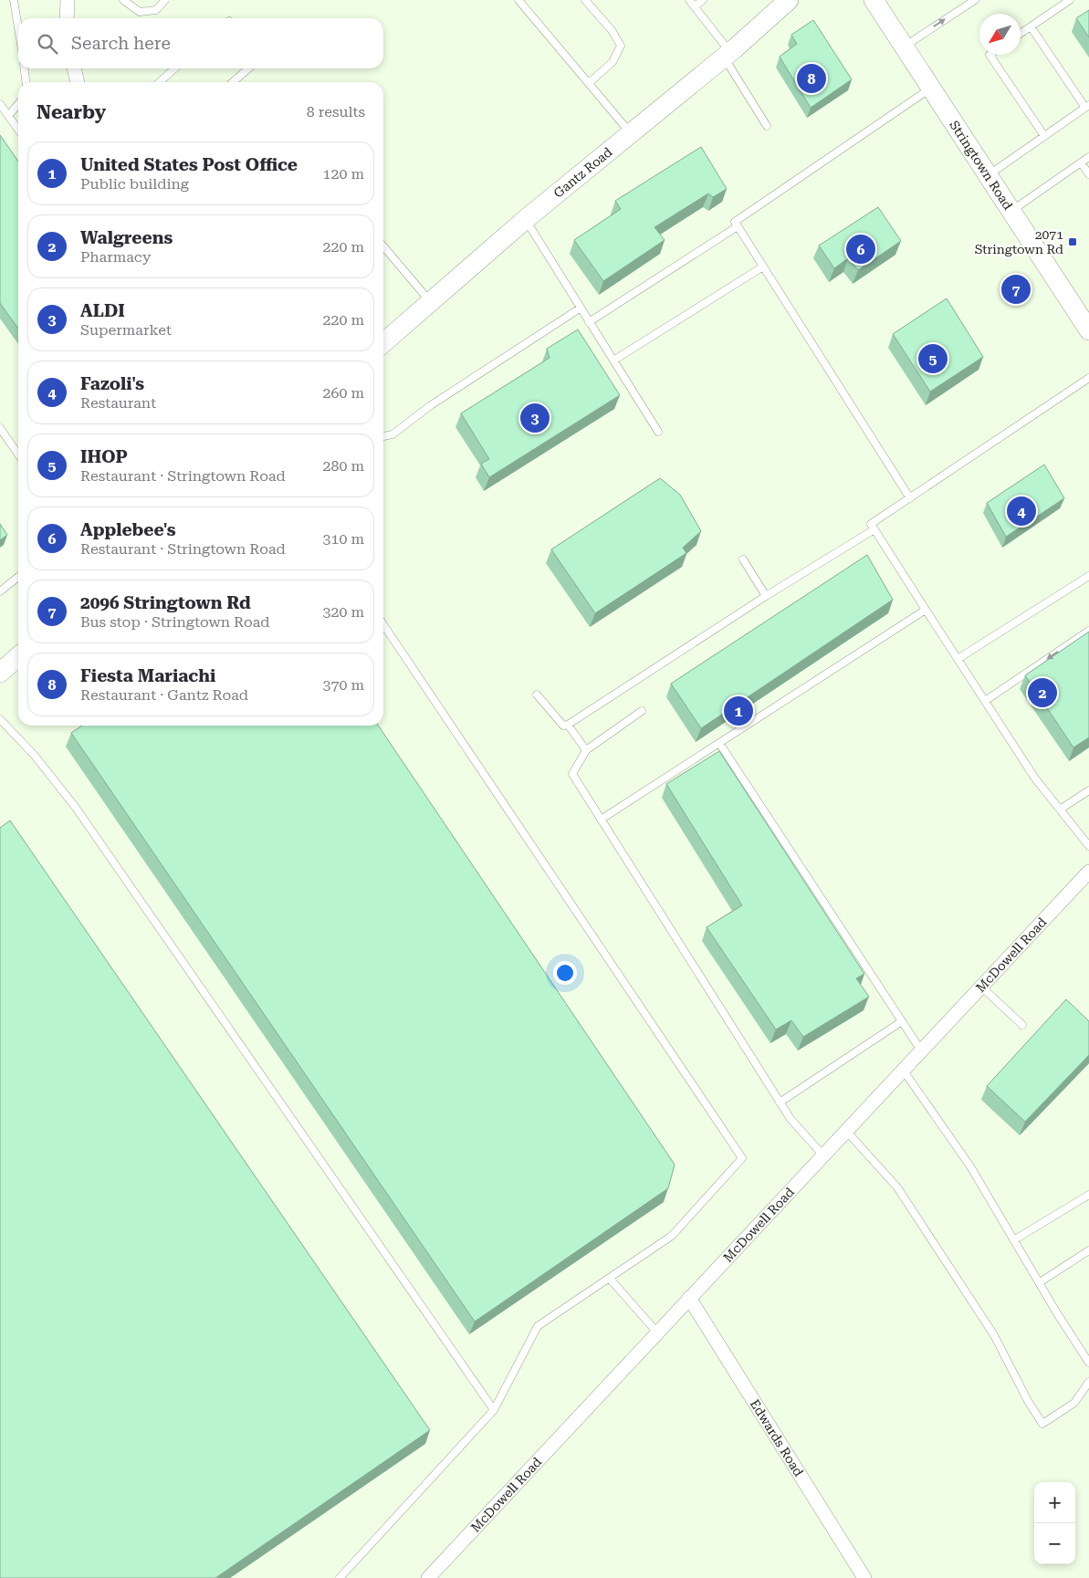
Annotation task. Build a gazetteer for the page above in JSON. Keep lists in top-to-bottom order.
{
  "streets": {
    "main road": ["Stringtown Road", "Gantz Road"],
    "street": ["McDowell Road", "Edwards Road"]
  },
  "crossings": [
    ["McDowell Road", "Edwards Road"]
  ],
  "places": {
    "transit": ["2071 Stringtown Rd"]
  },
  "north": "bottom left",
  "page": {
    "search": "Search here",
    "pins": [
      "8",
      "6",
      "7",
      "5",
      "3",
      "4",
      "2",
      "1"
    ],
    "heading": ["Nearby", "8 results"],
    "list": [
      {
        "mark": "1",
        "name": "United States Post Office",
        "note": "Public building",
        "value": "120 m"
      },
      {
        "mark": "2",
        "name": "Walgreens",
        "note": "Pharmacy",
        "value": "220 m"
      },
      {
        "mark": "3",
        "name": "ALDI",
        "note": "Supermarket",
        "value": "220 m"
      },
      {
        "mark": "4",
        "name": "Fazoli's",
        "note": "Restaurant",
        "value": "260 m"
      },
      {
        "mark": "5",
        "name": "IHOP",
        "note": "Restaurant · Stringtown Road",
        "value": "280 m"
      },
      {
        "mark": "6",
        "name": "Applebee's",
        "note": "Restaurant · Stringtown Road",
        "value": "310 m"
      },
      {
        "mark": "7",
        "name": "2096 Stringtown Rd",
        "note": "Bus stop · Stringtown Road",
        "value": "320 m"
      },
      {
        "mark": "8",
        "name": "Fiesta Mariachi",
        "note": "Restaurant · Gantz Road",
        "value": "370 m"
      }
    ],
    "map_buttons": ["+", "−"]
  }
}
